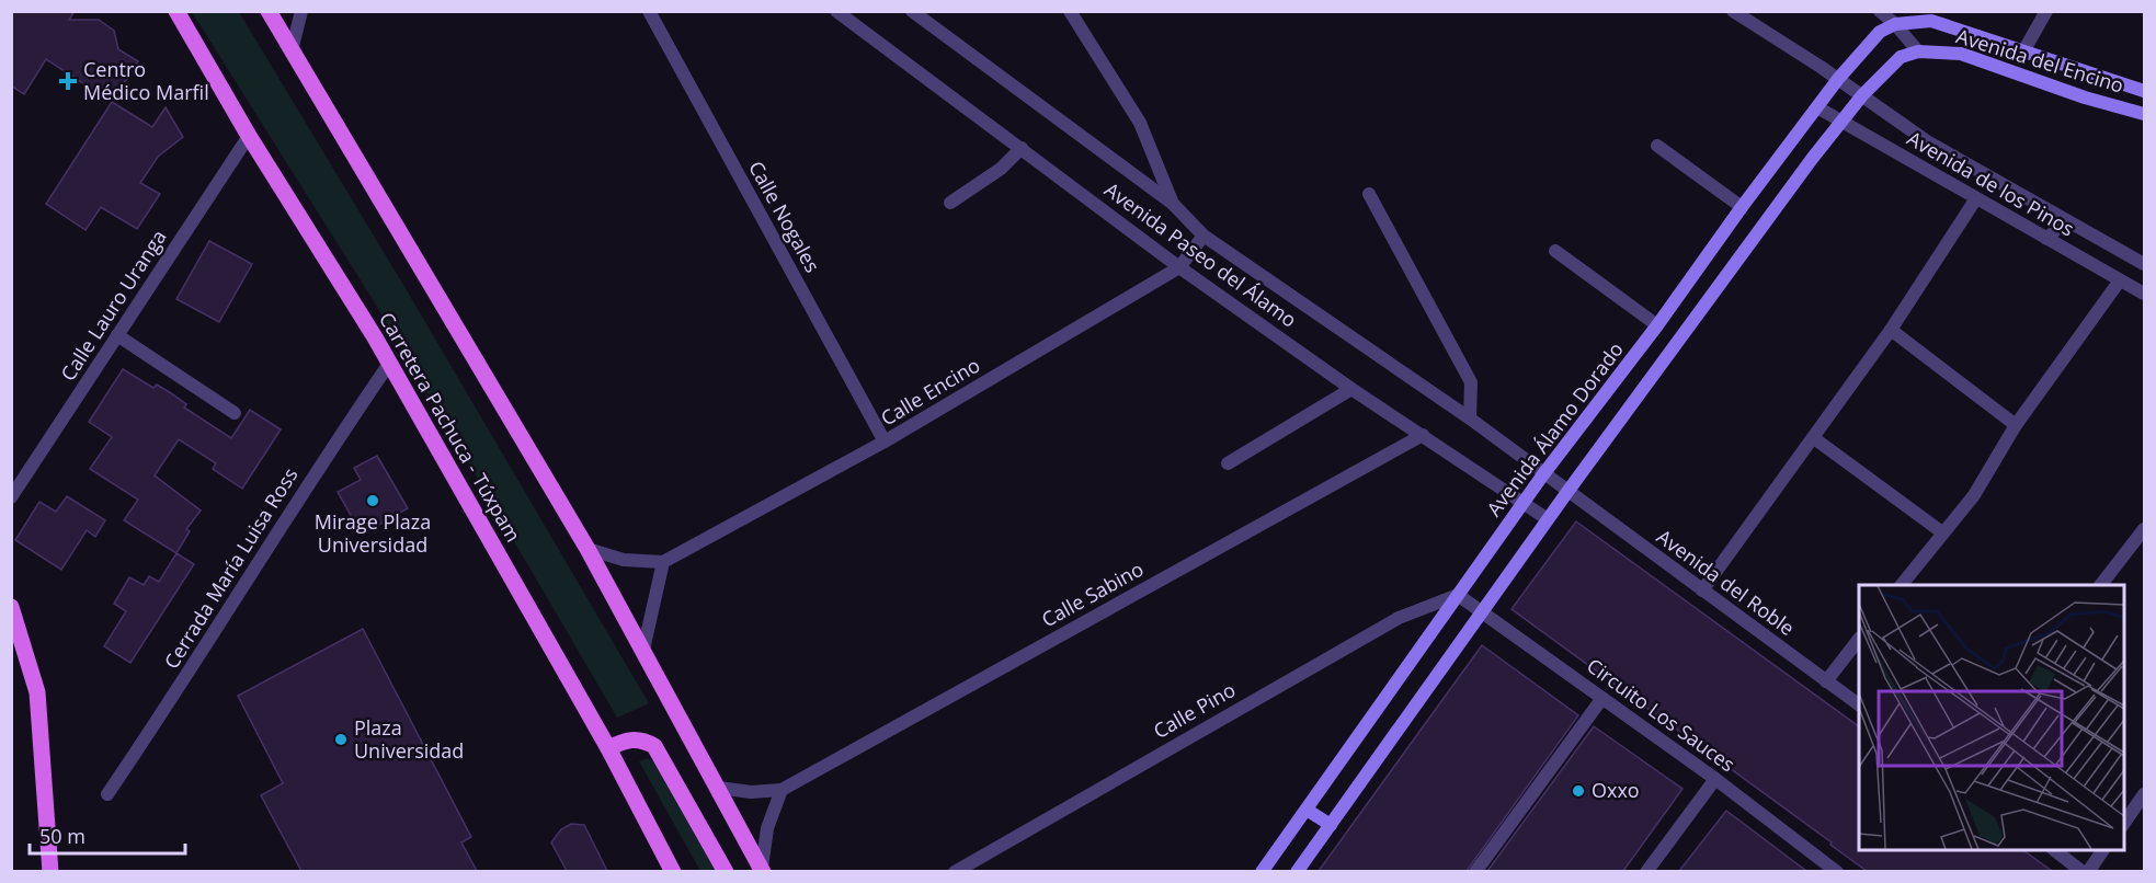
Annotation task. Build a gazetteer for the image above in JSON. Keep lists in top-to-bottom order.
{
  "streets": {
    "main road": ["Carretera Pachuca - Túxpam"],
    "street": [
      "Avenida del Encino",
      "Avenida de los Pinos",
      "Calle Nogales",
      "Avenida Paseo del Álamo",
      "Calle Lauro Uranga",
      "Calle Encino",
      "Avenida Álamo Dorado",
      "Cerrada María Luisa Ross",
      "Avenida del Roble",
      "Calle Sabino",
      "Calle Pino",
      "Circuito Los Sauces"
    ]
  },
  "crossings": [
    ["Avenida del Encino", "Avenida Álamo Dorado"],
    ["Avenida de los Pinos", "Avenida Álamo Dorado"],
    ["Calle Nogales", "Calle Encino"],
    ["Avenida Paseo del Álamo", "Calle Encino"],
    ["Avenida Paseo del Álamo", "Avenida Álamo Dorado"],
    ["Avenida Paseo del Álamo", "Avenida del Roble"],
    ["Avenida Paseo del Álamo", "Calle Sabino"],
    ["Calle Lauro Uranga", "Carretera Pachuca - Túxpam"],
    ["Carretera Pachuca - Túxpam", "Cerrada María Luisa Ross"],
    ["Avenida Álamo Dorado", "Calle Pino"],
    ["Avenida Álamo Dorado", "Circuito Los Sauces"],
    ["Calle Pino", "Circuito Los Sauces"]
  ],
  "places": {
    "health": ["Centro Médico Marfil"],
    "other": ["Mirage Plaza Universidad", "Plaza Universidad", "Oxxo"]
  },
  "scale_bar": "50 m"
}
